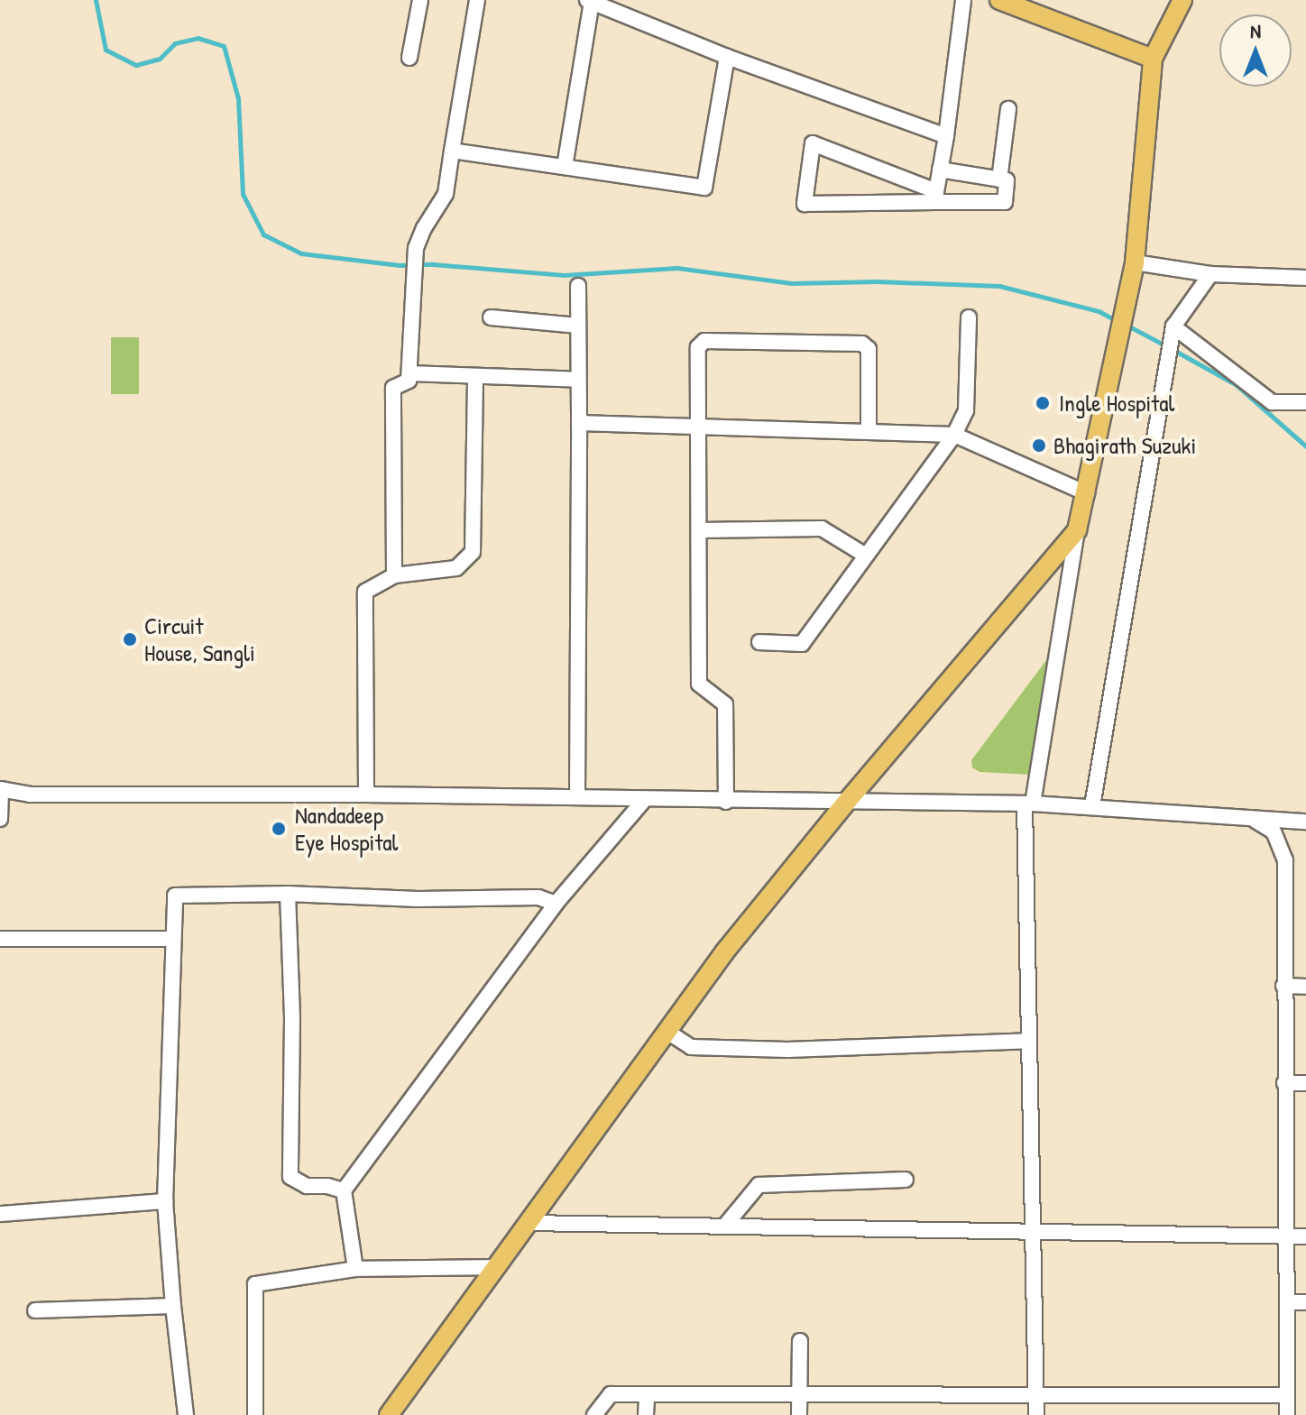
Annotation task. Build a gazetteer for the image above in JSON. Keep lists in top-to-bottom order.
{
  "places": [
    "Ingle Hospital",
    "Bhagirath Suzuki",
    "Circuit House, Sangli",
    "Nandadeep Eye Hospital"
  ],
  "north": "top"
}
